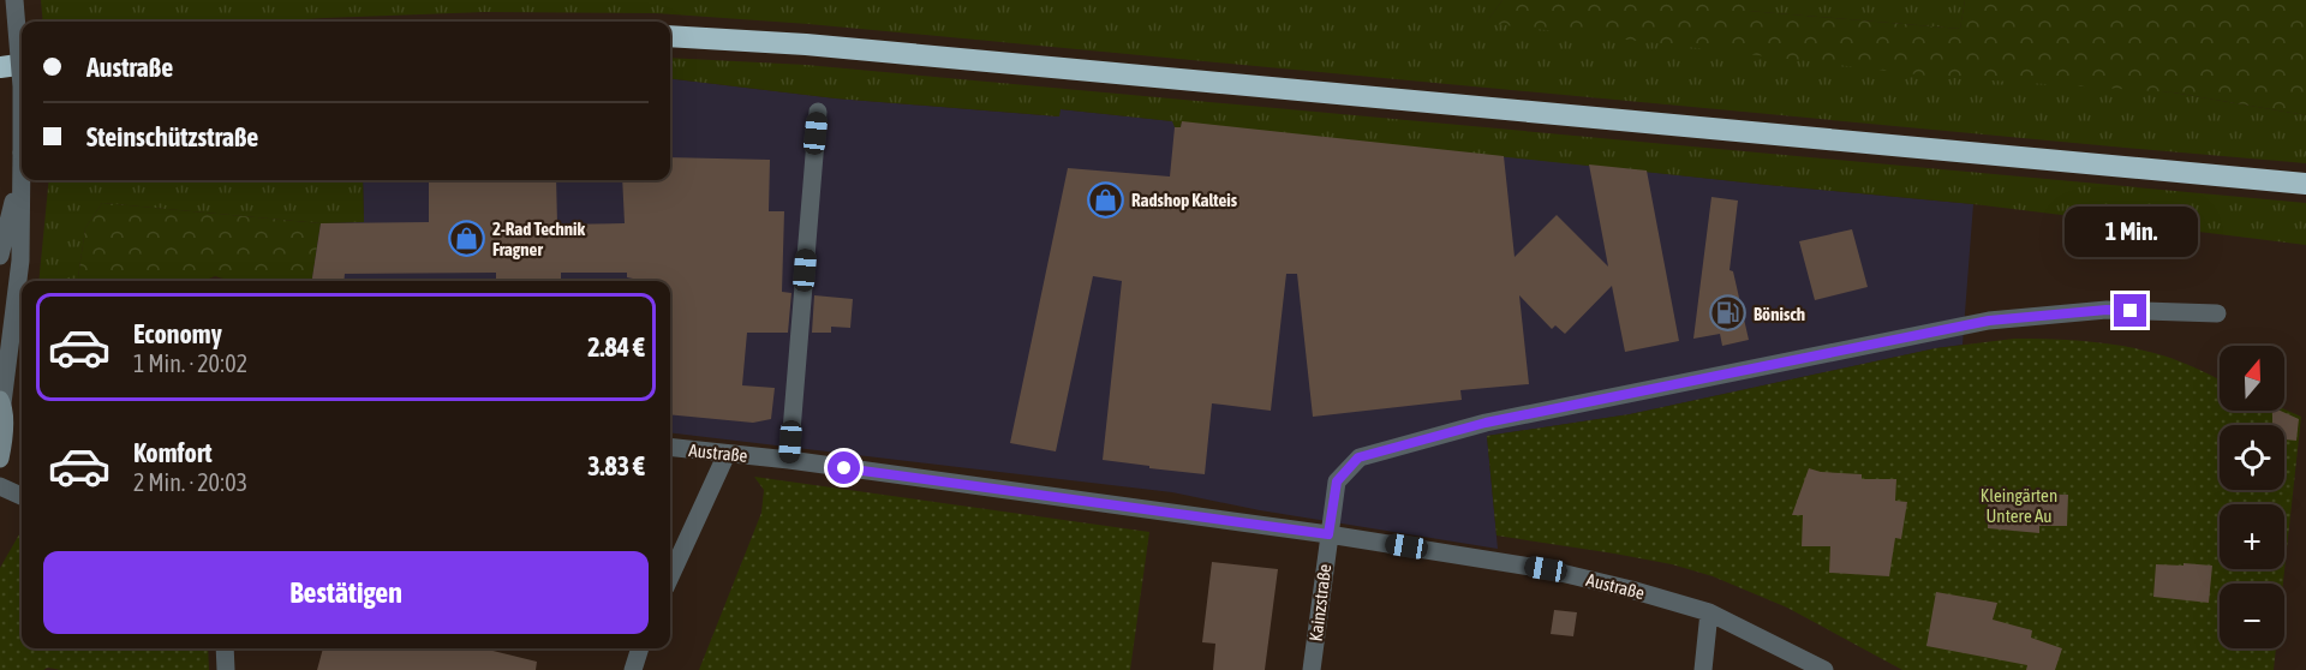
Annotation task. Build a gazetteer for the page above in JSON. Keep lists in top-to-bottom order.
{
  "streets": {
    "street": ["Austraße", "Kainzstraße"]
  },
  "crossings": [
    ["Austraße", "Kainzstraße"]
  ],
  "parks": ["Kleingärten Untere Au"],
  "places": {
    "shop": ["Radshop Kalteis", "2-Rad Technik Fragner"],
    "fuel station": ["Bönisch"]
  },
  "north": "top",
  "page": {
    "banner": ["Austraße", "Steinschützstraße"],
    "bubble": "1 Min.",
    "list": [
      {
        "name": "Economy",
        "note": "1 Min. · 20:02",
        "value": "2.84 €"
      },
      {
        "name": "Komfort",
        "note": "2 Min. · 20:03",
        "value": "3.83 €"
      }
    ],
    "map_buttons": ["+", "−"],
    "buttons": "Bestätigen"
  }
}
